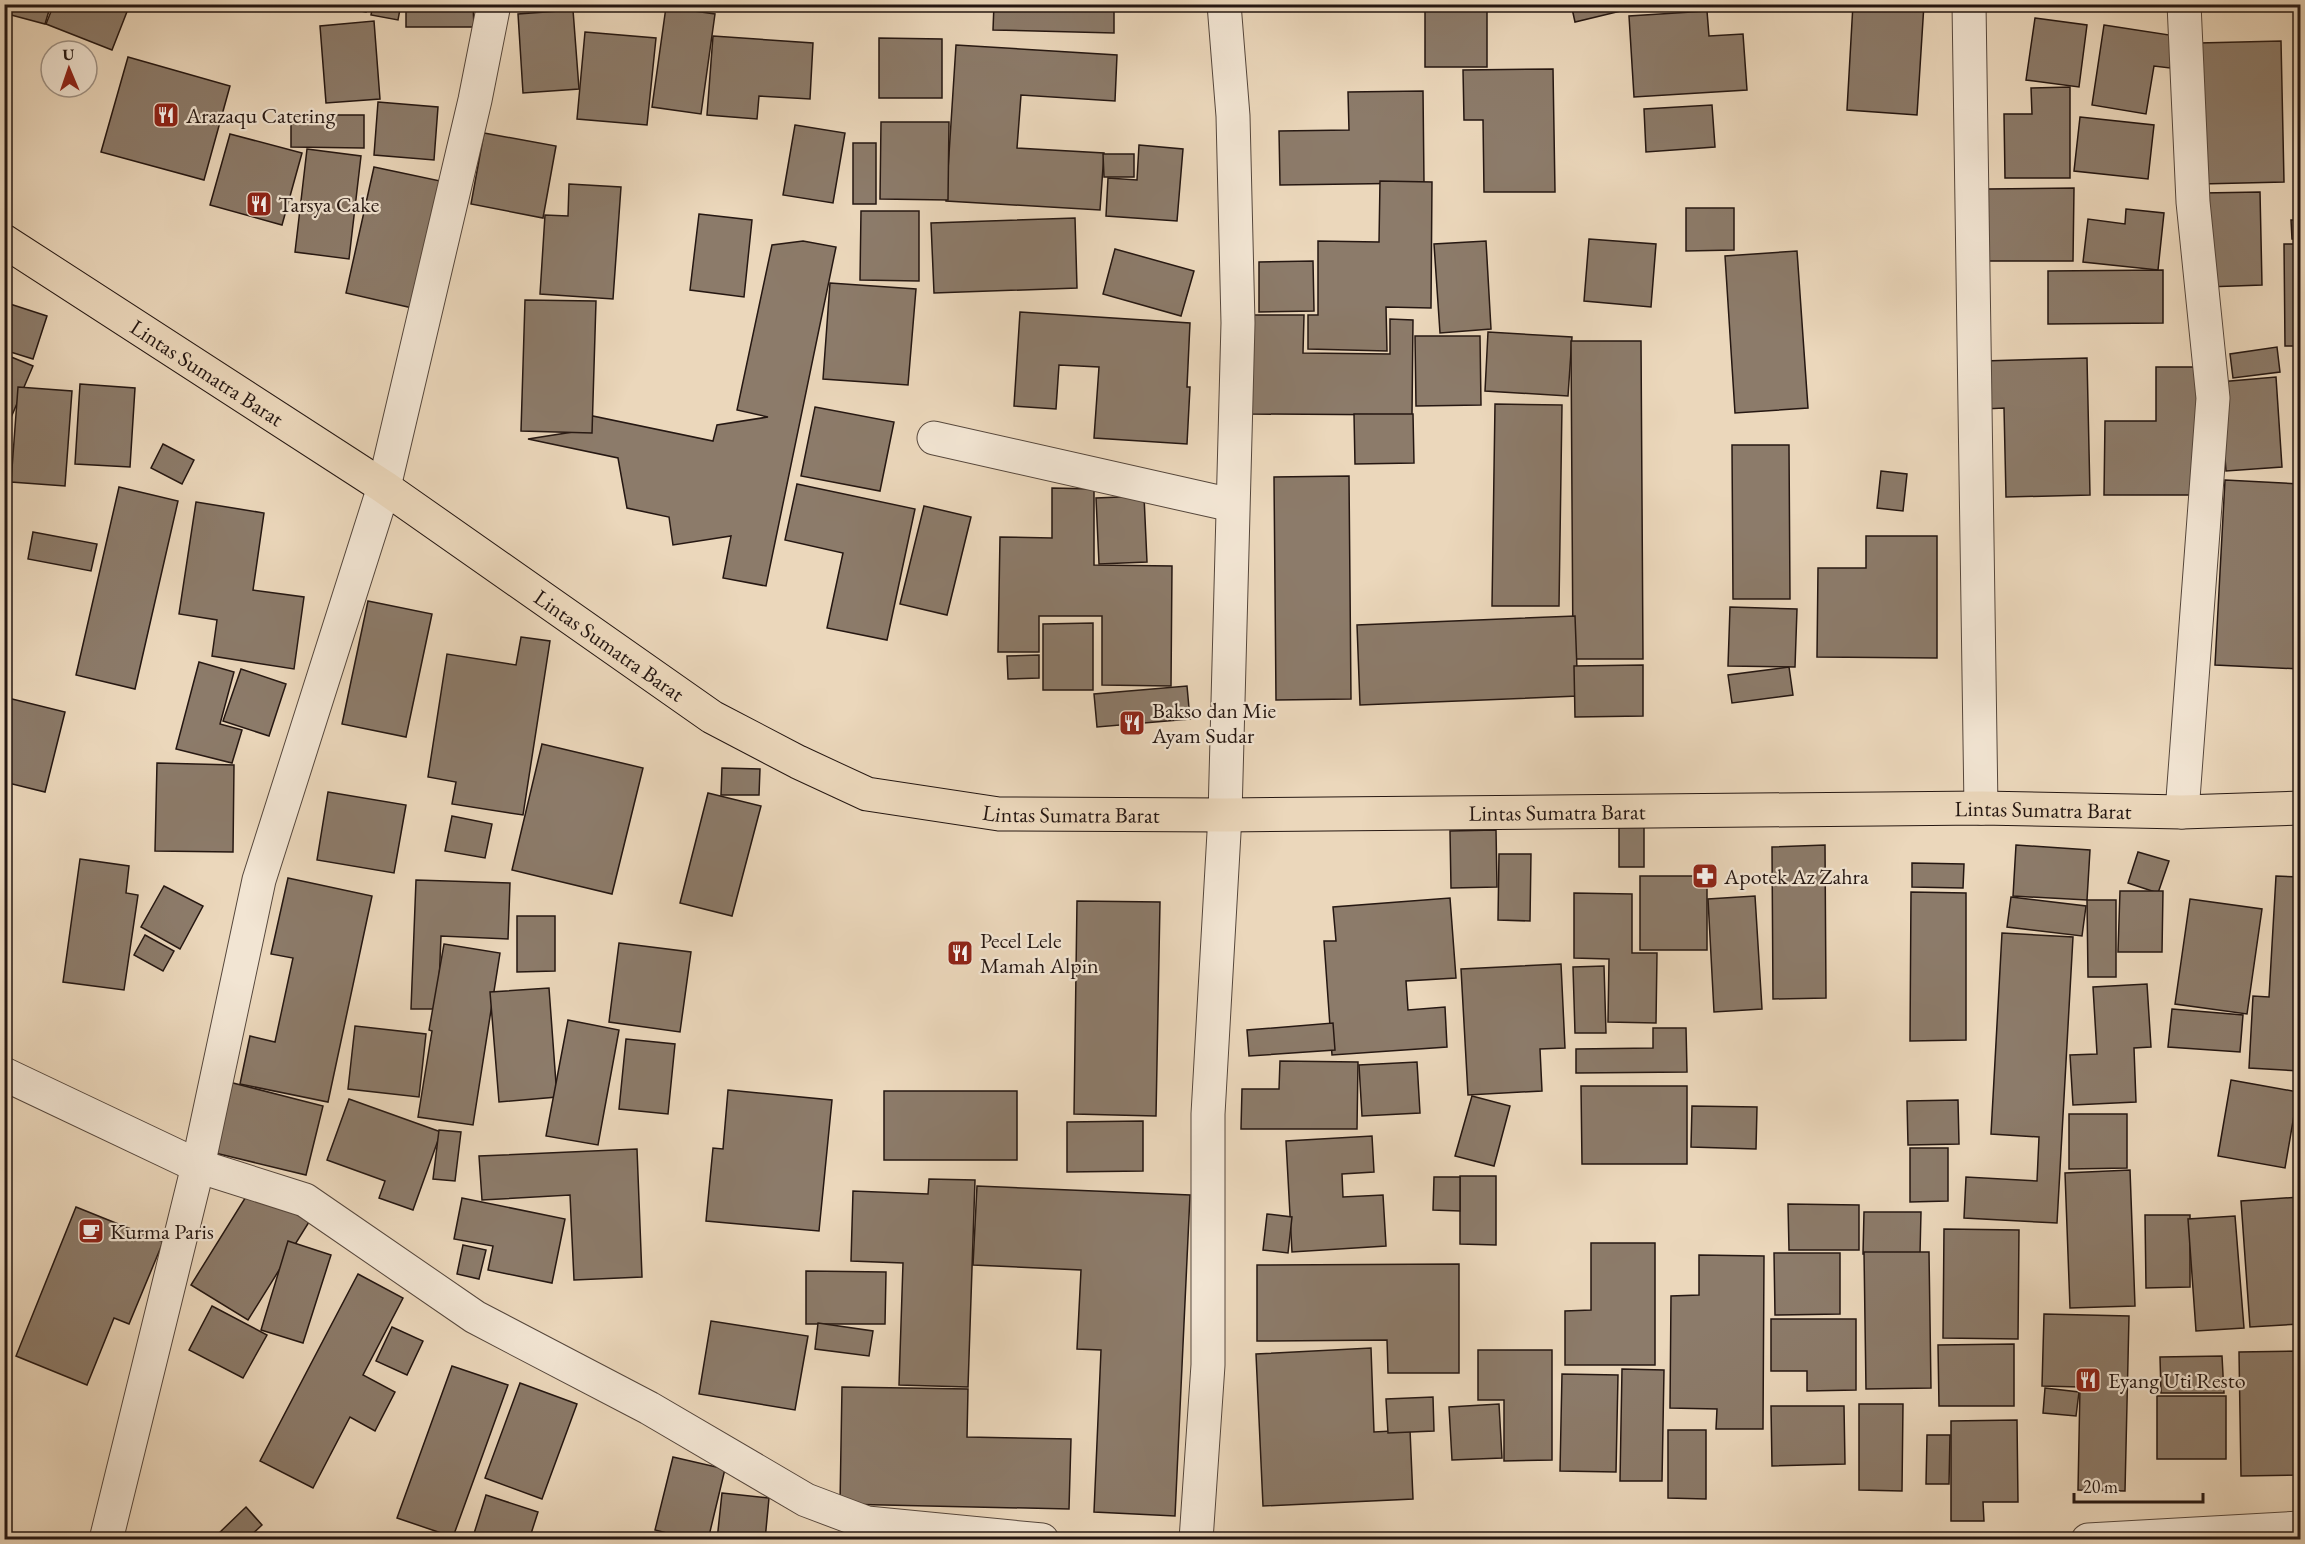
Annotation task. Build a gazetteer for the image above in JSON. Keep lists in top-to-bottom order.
{
  "streets": {
    "highway": ["Lintas Sumatra Barat"]
  },
  "places": {
    "restaurant": [
      "Arazaqu Catering",
      "Tarsya Cake",
      "Bakso dan Mie Ayam Sudar",
      "Pecel Lele Mamah Alpin",
      "Eyang Uti Resto"
    ],
    "pharmacy": ["Apotek Az Zahra"],
    "cafe": ["Kurma Paris"]
  },
  "scale_bar": "20 m",
  "north": "top"
}
